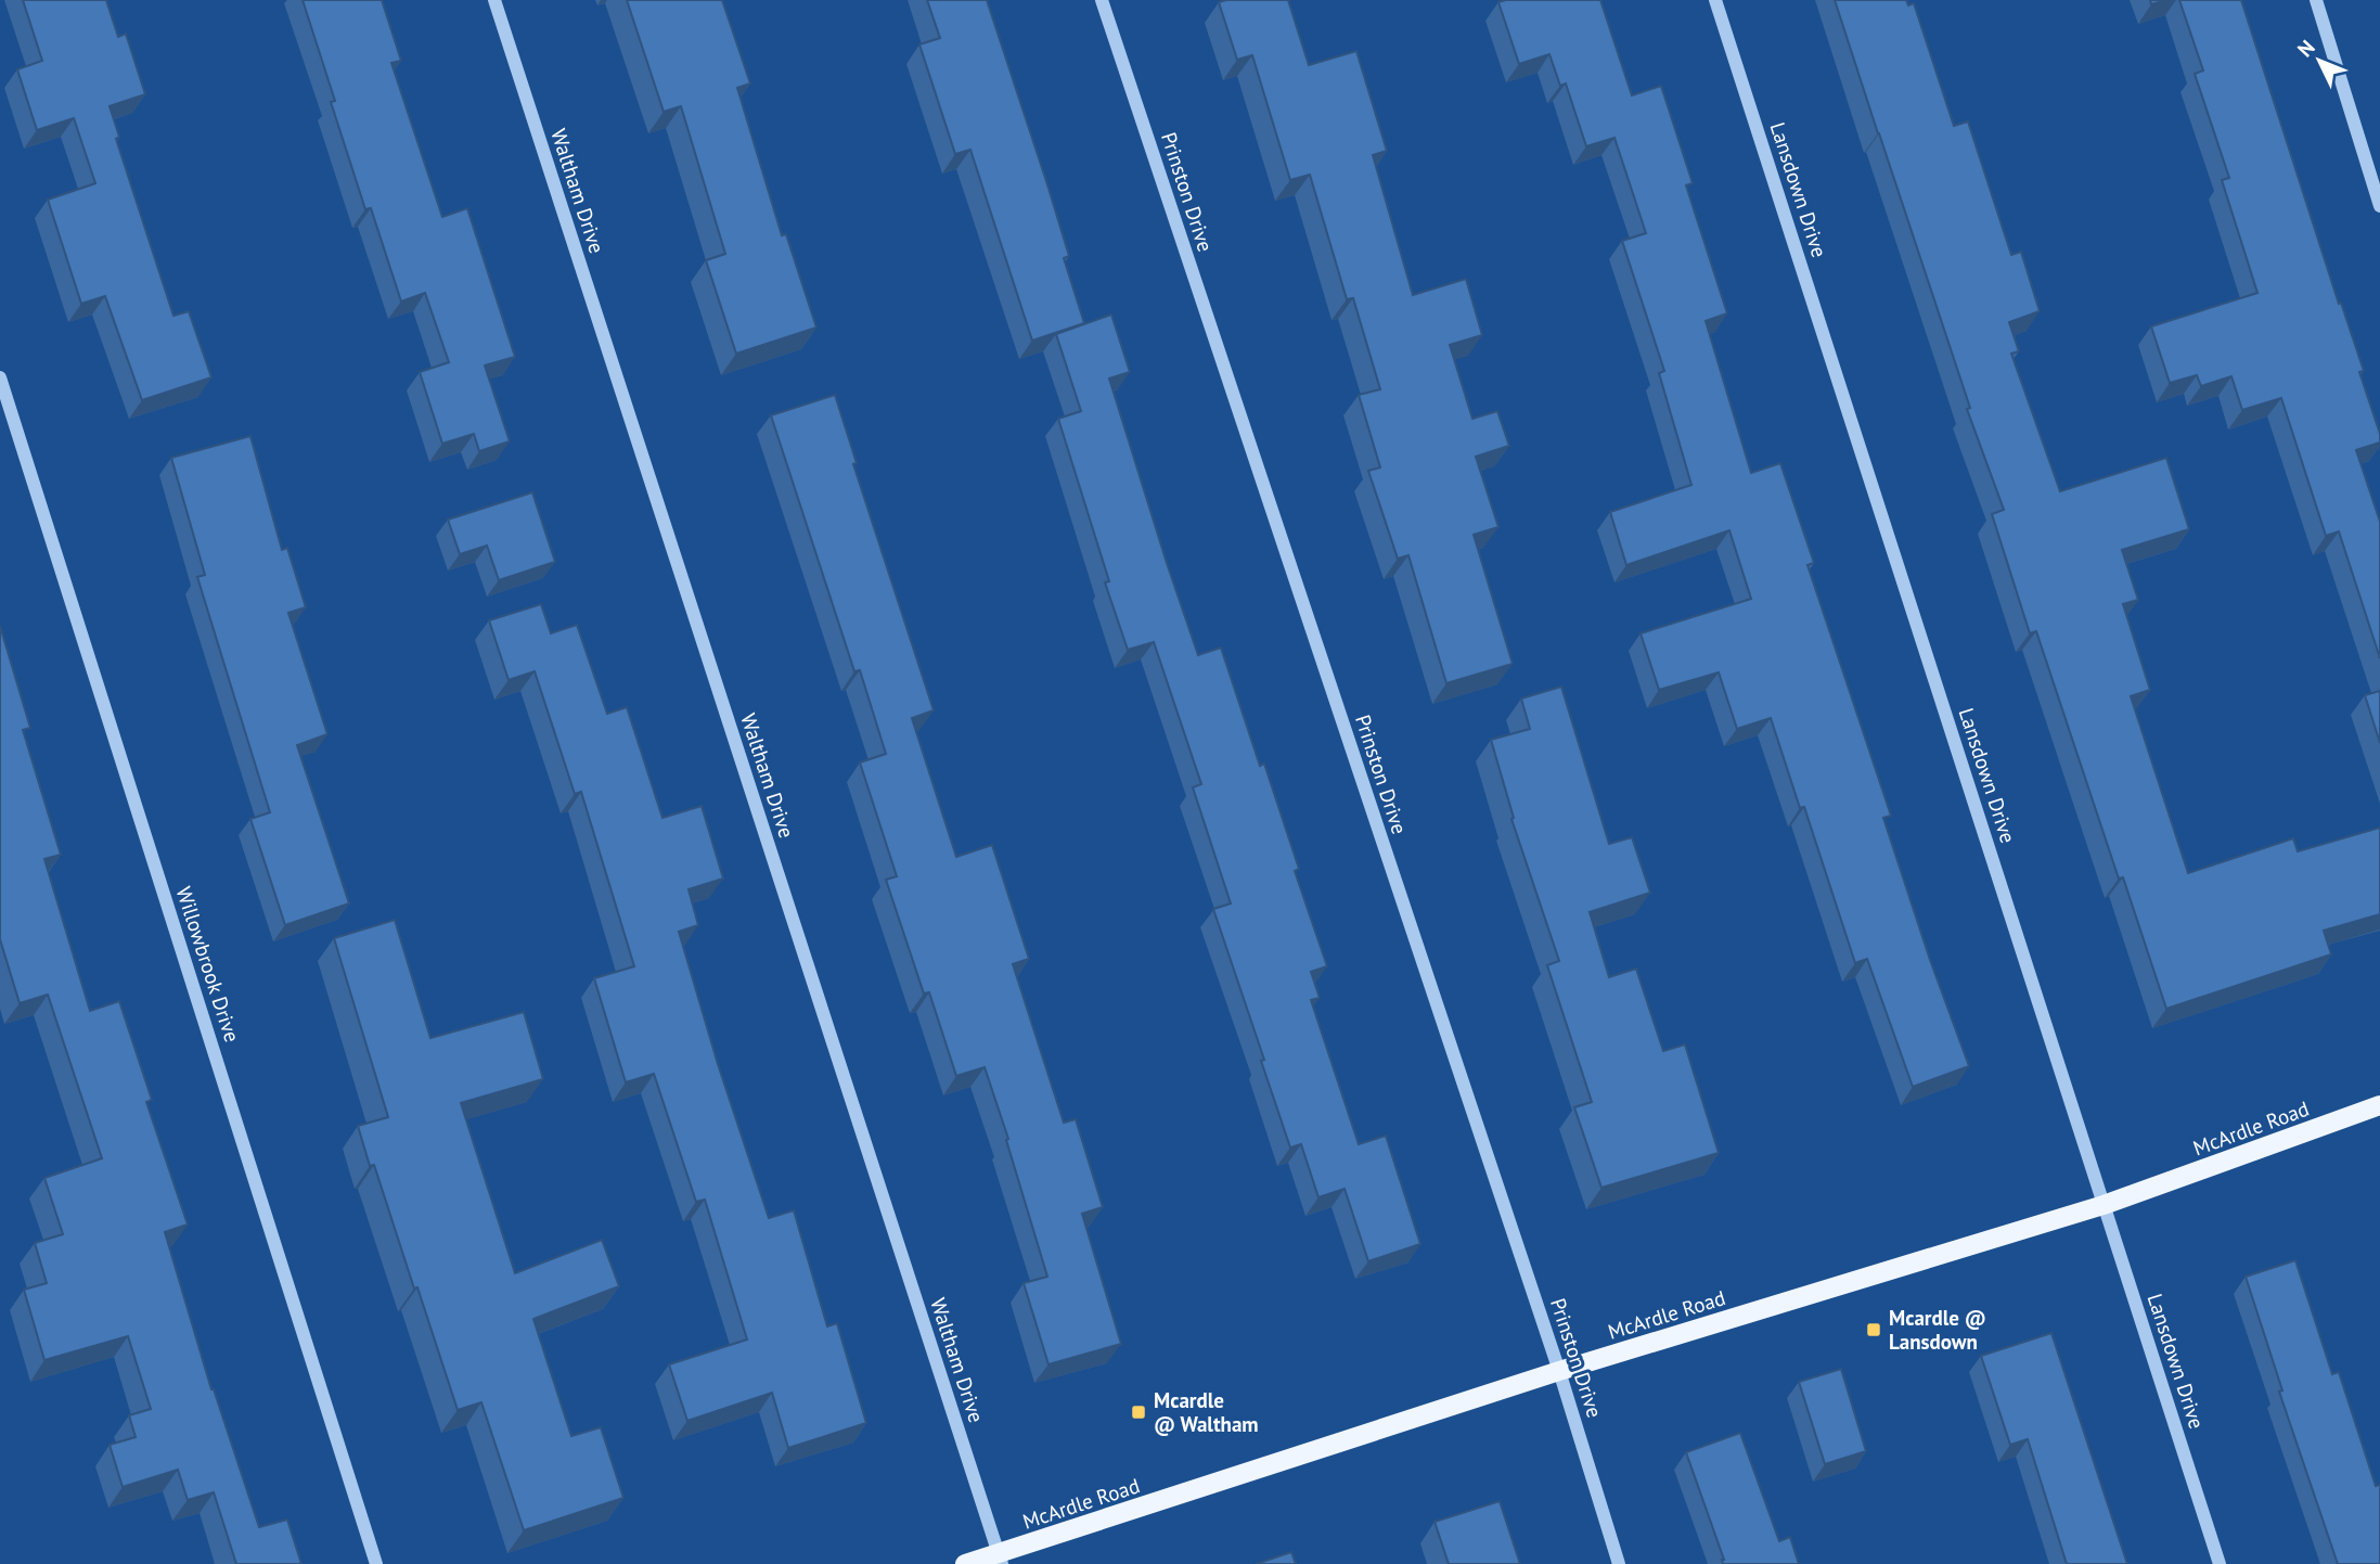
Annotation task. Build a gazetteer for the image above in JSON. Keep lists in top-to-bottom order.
{
  "streets": {
    "main road": ["McArdle Road"],
    "street": [
      "Lansdown Drive",
      "Waltham Drive",
      "Prinston Drive",
      "Willowbrook Drive"
    ]
  },
  "crossings": [
    ["Lansdown Drive", "McArdle Road"],
    ["Waltham Drive", "McArdle Road"],
    ["Prinston Drive", "McArdle Road"]
  ],
  "places": {
    "transit": ["Mcardle @ Lansdown", "Mcardle @ Waltham"]
  },
  "north": "top left"
}
